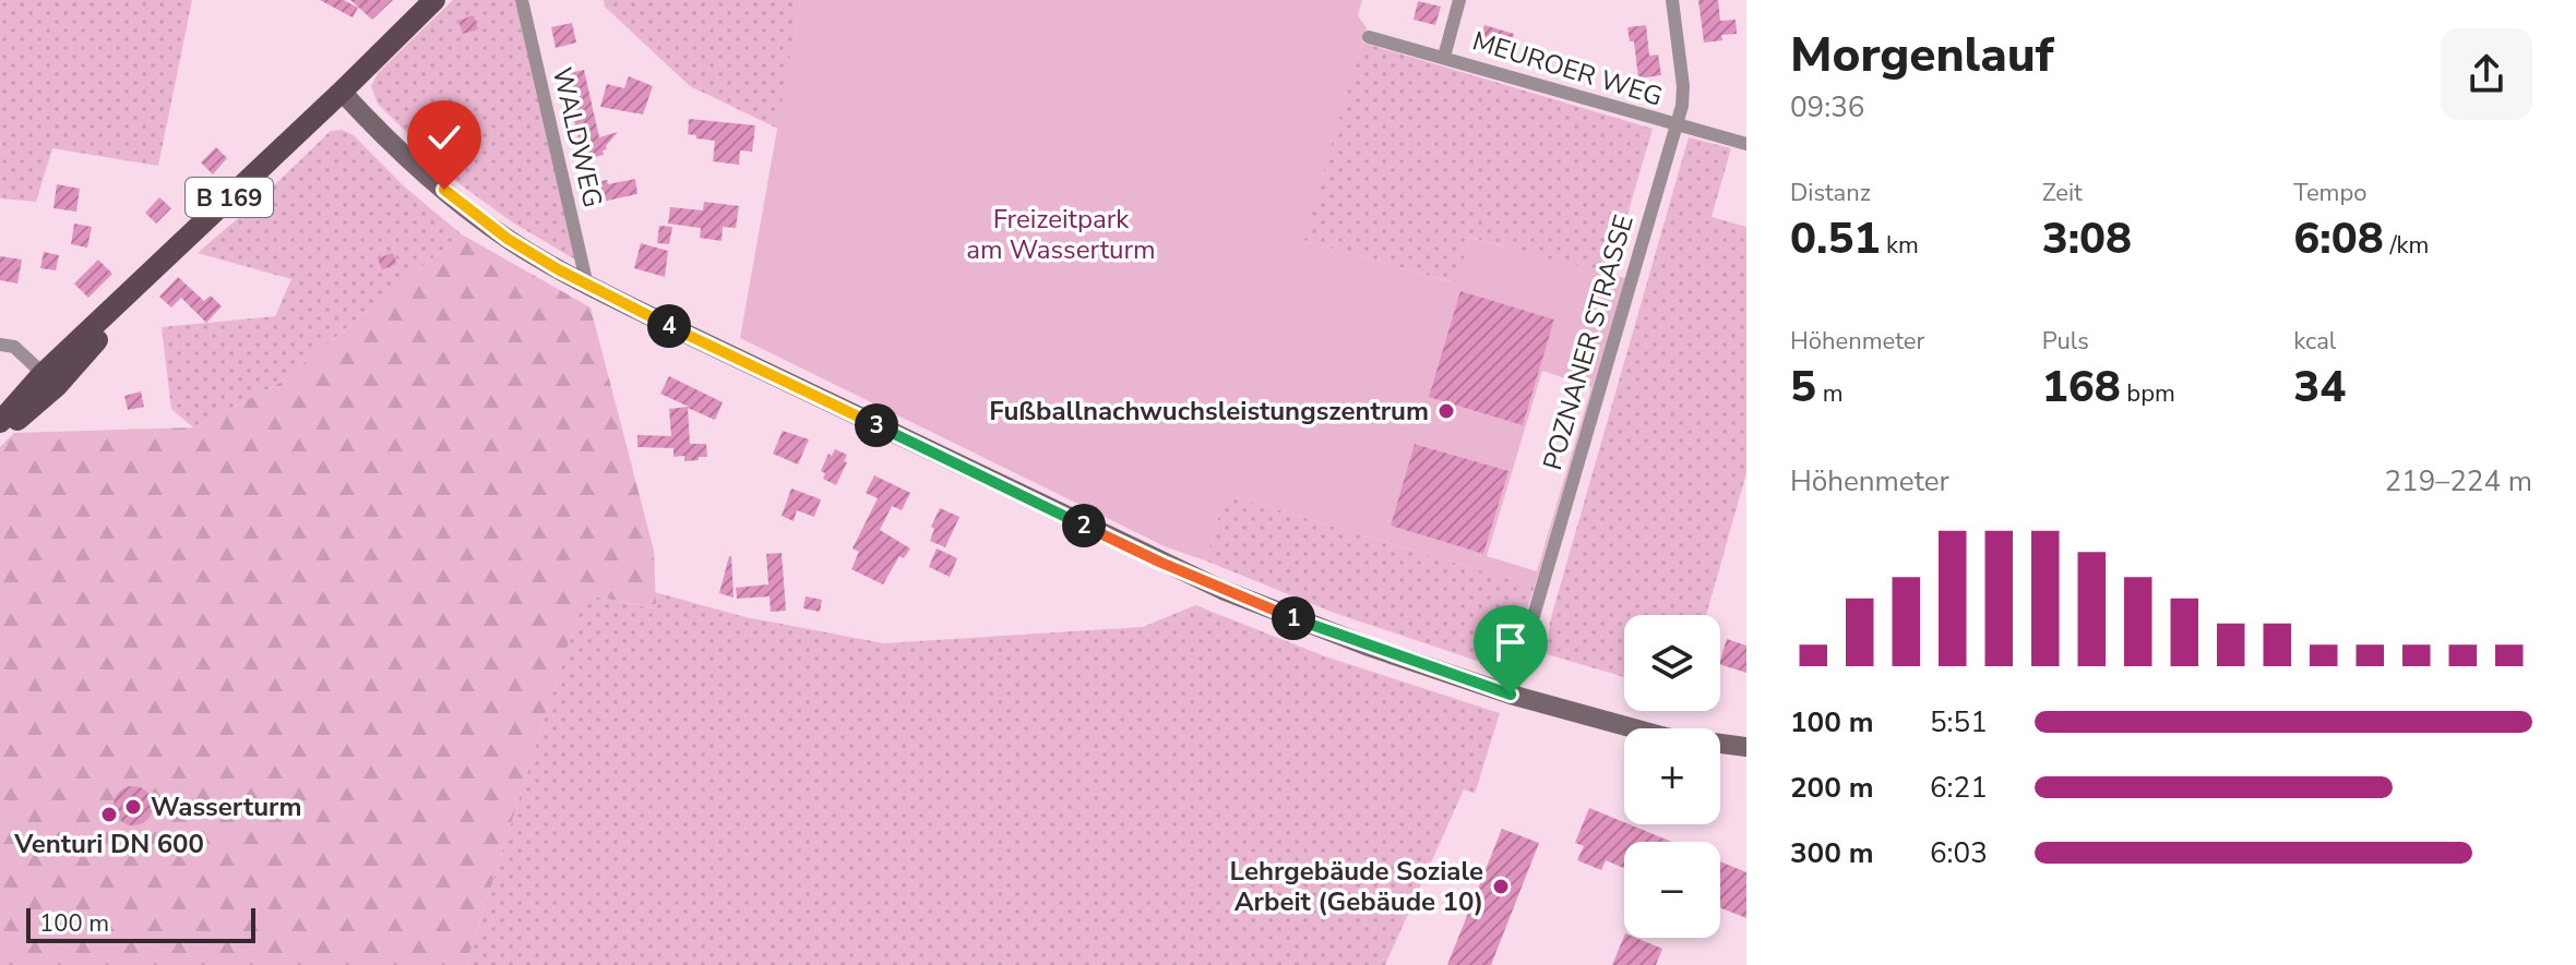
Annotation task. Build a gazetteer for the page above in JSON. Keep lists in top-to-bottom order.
{
  "streets": {
    "main road": ["B 169"],
    "street": ["MEUROER WEG", "WALDWEG", "POZNANER STRASSE"]
  },
  "crossings": [
    ["MEUROER WEG", "POZNANER STRASSE"]
  ],
  "parks": ["Freizeitpark am Wasserturm"],
  "places": [
    "Fußballnachwuchsleistungszentrum",
    "Wasserturm",
    "Venturi DN 600",
    "Lehrgebäude Soziale Arbeit (Gebäude 10)"
  ],
  "scale_bar": "100 m",
  "page": {
    "heading": ["Morgenlauf", "09:36"],
    "stats": [
      ["Distanz", "0.51 km"],
      ["Zeit", "3:08"],
      ["Tempo", "6:08 /km"],
      ["Höhenmeter", "5 m"],
      ["Puls", "168 bpm"],
      ["kcal", "34"]
    ],
    "pins": [
      "4",
      "3",
      "2",
      "1"
    ],
    "chart": ["Höhenmeter", "219–224 m"],
    "map_buttons": ["+", "−"],
    "list": [
      {
        "name": "100 m",
        "note": "5:51"
      },
      {
        "name": "200 m",
        "note": "6:21"
      },
      {
        "name": "300 m",
        "note": "6:03"
      }
    ],
    "scale": "100 m"
  }
}
